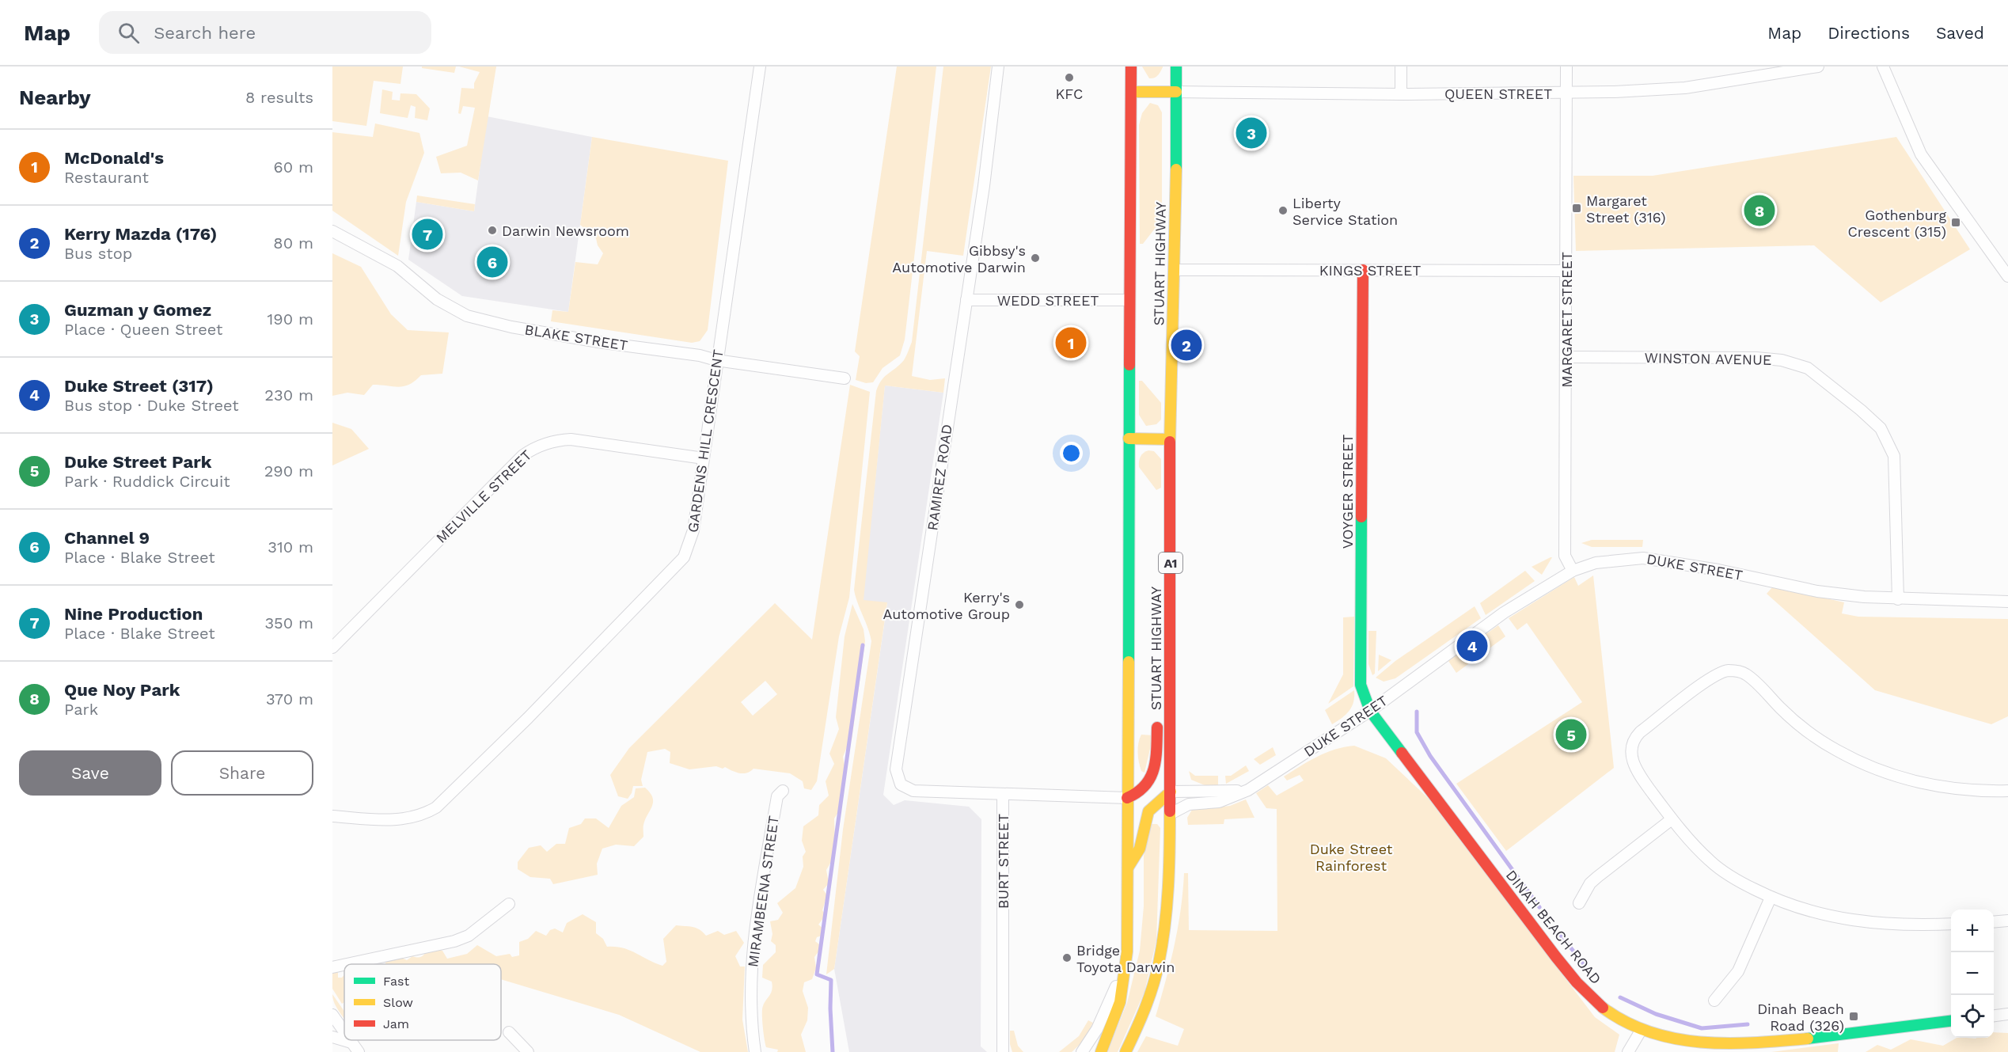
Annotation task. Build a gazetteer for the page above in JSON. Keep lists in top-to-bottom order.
{
  "streets": {
    "main road": [
      "STUART HIGHWAY",
      "VOYGER STREET",
      "A1",
      "DINAH BEACH ROAD"
    ],
    "street": [
      "QUEEN STREET",
      "KINGS STREET",
      "WEDD STREET",
      "MARGARET STREET",
      "BLAKE STREET",
      "WINSTON AVENUE",
      "GARDENS HILL CRESCENT",
      "RAMIREZ ROAD",
      "MELVILLE STREET",
      "DUKE STREET",
      "BURT STREET",
      "MIRAMBEENA STREET"
    ]
  },
  "crossings": [
    ["QUEEN STREET", "STUART HIGHWAY"],
    ["QUEEN STREET", "MARGARET STREET"],
    ["STUART HIGHWAY", "KINGS STREET"],
    ["STUART HIGHWAY", "WEDD STREET"],
    ["STUART HIGHWAY", "DUKE STREET"],
    ["STUART HIGHWAY", "BURT STREET"],
    ["KINGS STREET", "MARGARET STREET"],
    ["KINGS STREET", "VOYGER STREET"],
    ["WEDD STREET", "RAMIREZ ROAD"],
    ["MARGARET STREET", "WINSTON AVENUE"],
    ["MARGARET STREET", "DUKE STREET"],
    ["BLAKE STREET", "GARDENS HILL CRESCENT"],
    ["WINSTON AVENUE", "DUKE STREET"],
    ["GARDENS HILL CRESCENT", "MELVILLE STREET"],
    ["RAMIREZ ROAD", "BURT STREET"],
    ["VOYGER STREET", "DUKE STREET"],
    ["VOYGER STREET", "DINAH BEACH ROAD"],
    ["DUKE STREET", "DINAH BEACH ROAD"]
  ],
  "parks": ["Duke Street Rainforest"],
  "places": {
    "other": [
      "KFC",
      "Liberty Service Station",
      "Darwin Newsroom",
      "Gibbsy's Automotive Darwin",
      "Kerry's Automotive Group",
      "Bridge Toyota Darwin"
    ],
    "transit": ["Margaret Street (316)", "Gothenburg Crescent (315)", "Dinah Beach Road (326)"]
  },
  "legend": ["Fast", "Slow", "Jam"],
  "page": {
    "header": "Map",
    "search": "Search here",
    "nav": ["Map", "Directions", "Saved"],
    "heading": ["Nearby", "8 results"],
    "pins": [
      "3",
      "8",
      "7",
      "6",
      "1",
      "2",
      "4",
      "5"
    ],
    "list": [
      {
        "mark": "1",
        "name": "McDonald's",
        "note": "Restaurant",
        "value": "60 m"
      },
      {
        "mark": "2",
        "name": "Kerry Mazda (176)",
        "note": "Bus stop",
        "value": "80 m"
      },
      {
        "mark": "3",
        "name": "Guzman y Gomez",
        "note": "Place · Queen Street",
        "value": "190 m"
      },
      {
        "mark": "4",
        "name": "Duke Street (317)",
        "note": "Bus stop · Duke Street",
        "value": "230 m"
      },
      {
        "mark": "5",
        "name": "Duke Street Park",
        "note": "Park · Ruddick Circuit",
        "value": "290 m"
      },
      {
        "mark": "6",
        "name": "Channel 9",
        "note": "Place · Blake Street",
        "value": "310 m"
      },
      {
        "mark": "7",
        "name": "Nine Production",
        "note": "Place · Blake Street",
        "value": "350 m"
      },
      {
        "mark": "8",
        "name": "Que Noy Park",
        "note": "Park",
        "value": "370 m"
      }
    ],
    "buttons": ["Save", "Share"],
    "map_buttons": ["+", "−"]
  }
}
